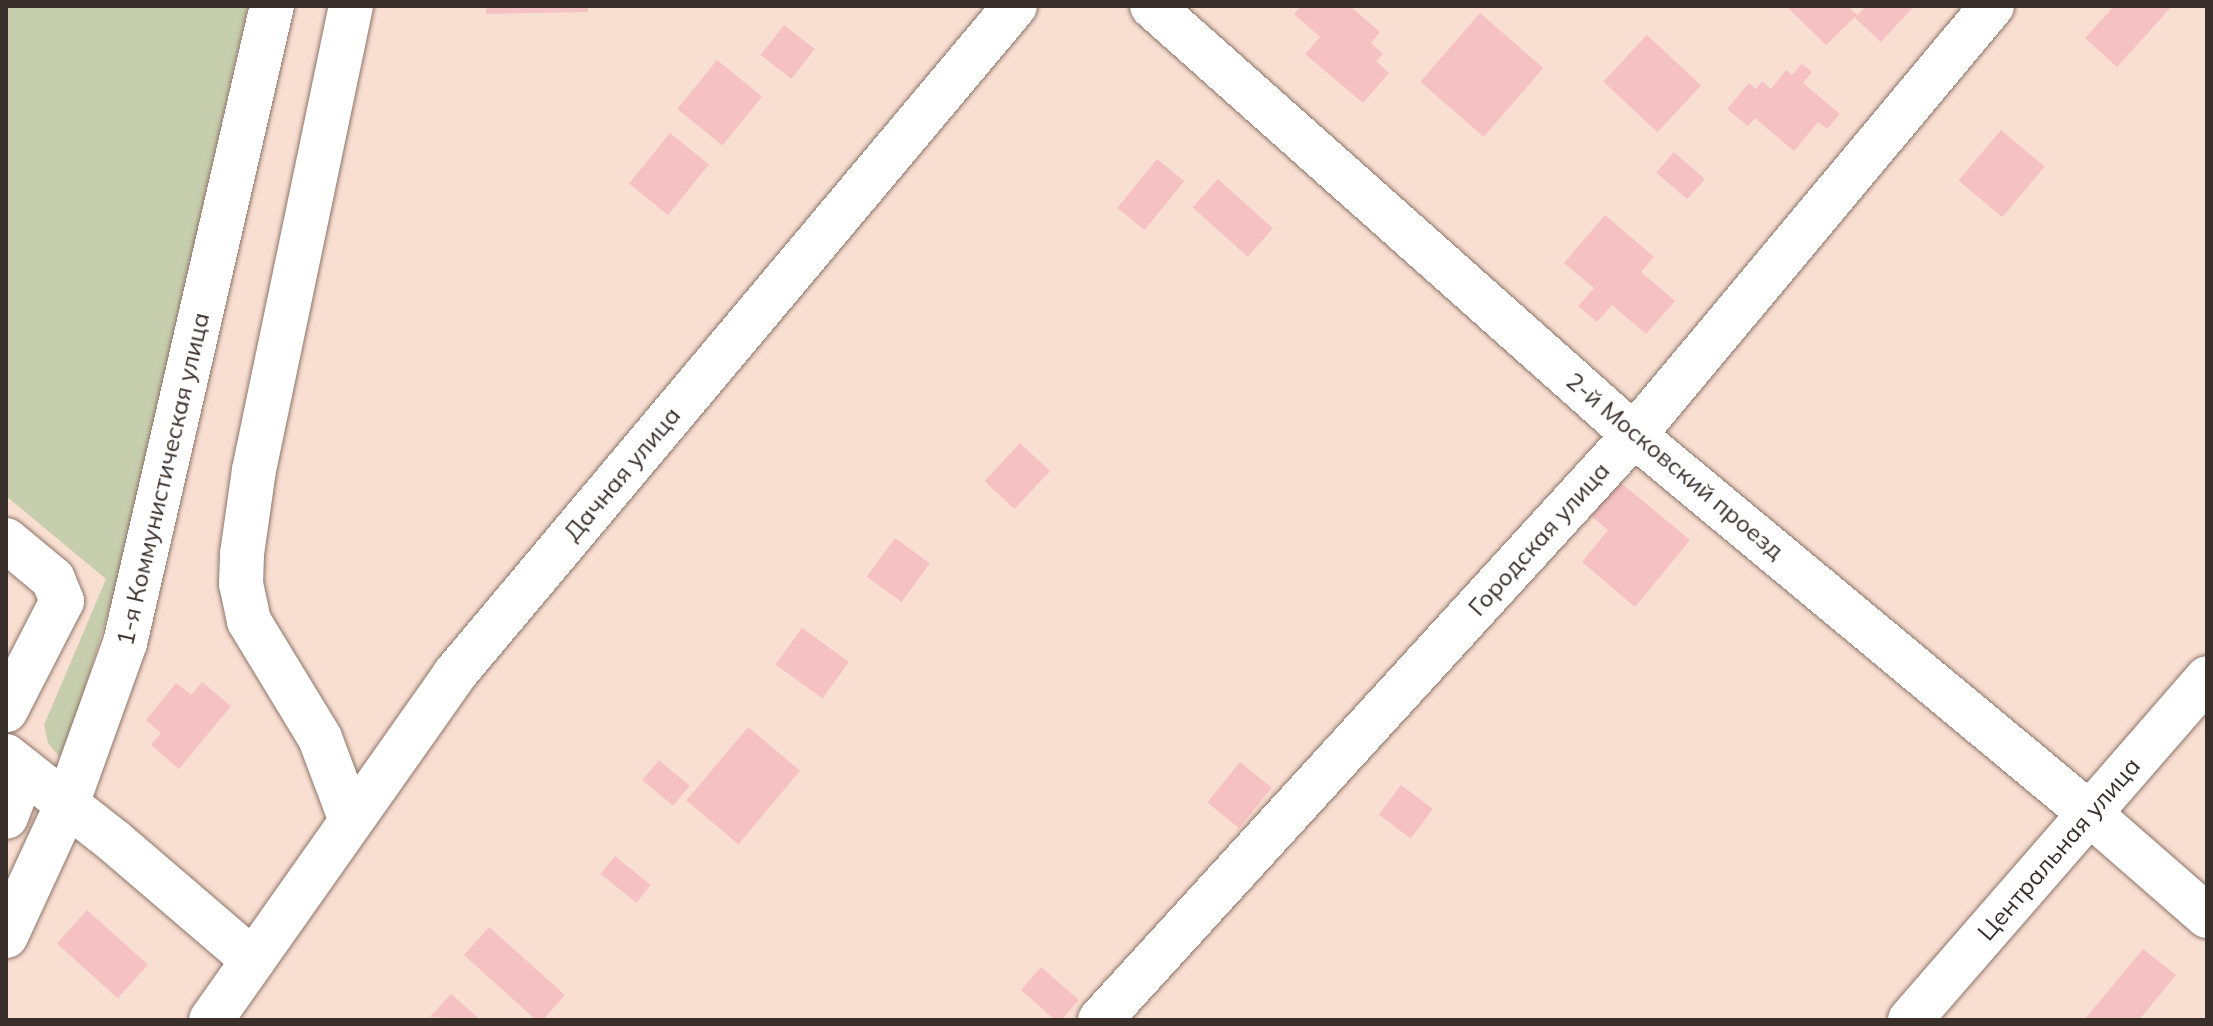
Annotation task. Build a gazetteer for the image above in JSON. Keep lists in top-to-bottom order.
{
  "streets": {
    "street": [
      "2-й Московский проезд",
      "Дачная улица",
      "1-я Коммунистическая улица",
      "Городская улица",
      "Центральная улица"
    ]
  },
  "crossings": [
    ["2-й Московский проезд", "Городская улица"],
    ["2-й Московский проезд", "Центральная улица"]
  ]
}
